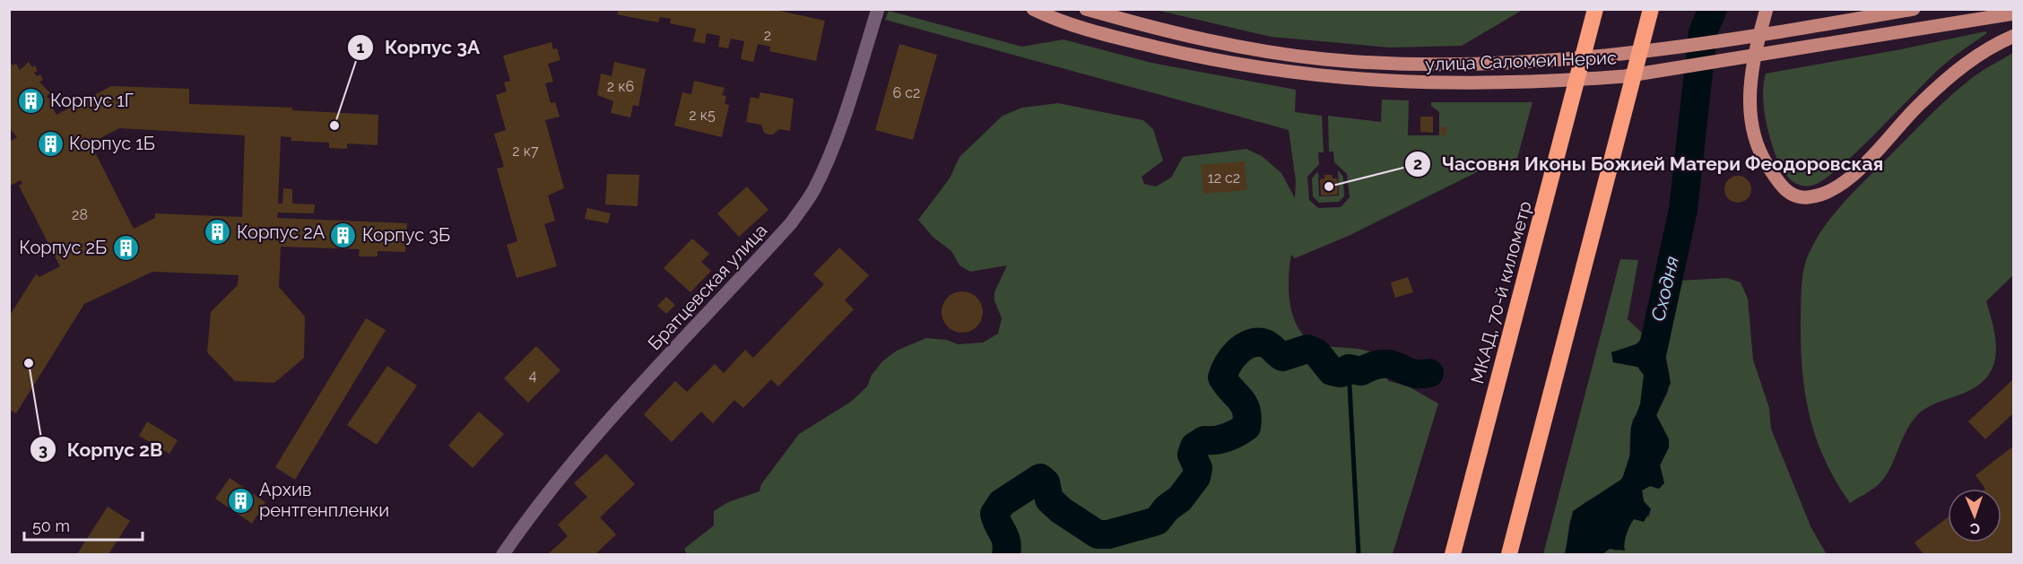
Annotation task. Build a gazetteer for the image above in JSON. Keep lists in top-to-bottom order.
{
  "streets": {
    "highway": ["МКАД, 70-й километр"],
    "main road": ["улица Саломеи Нерис"],
    "street": ["Братцевская улица"]
  },
  "water": ["Сходня"],
  "places": {
    "building": [
      "Корпус 1Г",
      "Корпус 1Б",
      "Корпус 2А",
      "Корпус 3Б",
      "Корпус 2Б",
      "Архив рентгенпленки"
    ],
    "other": ["Корпус 3А", "Часовня Иконы Божией Матери Феодоровская", "Корпус 2В"]
  },
  "house_numbers": [
    "2",
    "2 к6",
    "6 с2",
    "2 к5",
    "2 к7",
    "12 с2",
    "28",
    "4"
  ],
  "scale_bar": "50 m",
  "north": "bottom"
}
